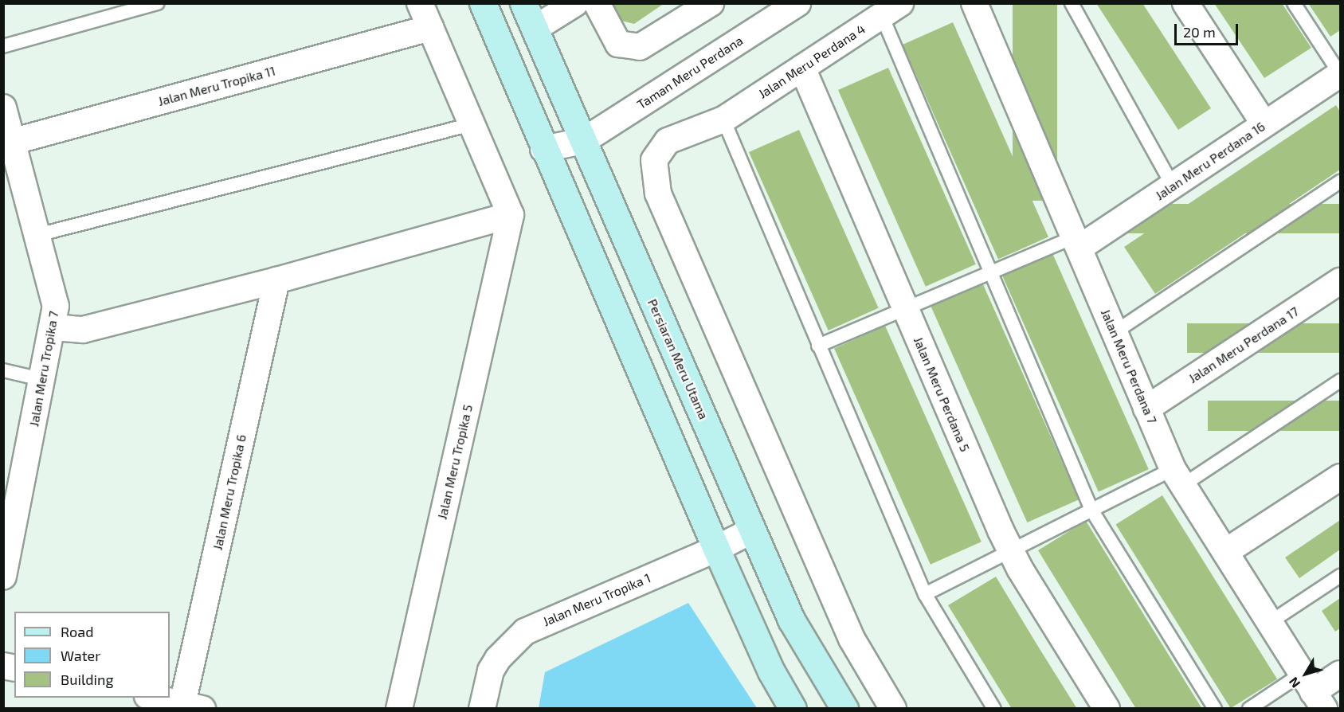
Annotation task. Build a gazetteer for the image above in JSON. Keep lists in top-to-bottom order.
{
  "streets": {
    "main road": ["Persiaran Meru Utama"],
    "street": [
      "Jalan Meru Perdana 4",
      "Taman Meru Perdana",
      "Jalan Meru Tropika 11",
      "Jalan Meru Perdana 16",
      "Jalan Meru Perdana 17",
      "Jalan Meru Perdana 7",
      "Jalan Meru Tropika 7",
      "Jalan Meru Perdana 5",
      "Jalan Meru Tropika 5",
      "Jalan Meru Tropika 6",
      "Jalan Meru Tropika 1"
    ]
  },
  "crossings": [
    ["Jalan Meru Perdana 4", "Jalan Meru Perdana 5"],
    ["Taman Meru Perdana", "Persiaran Meru Utama"],
    ["Jalan Meru Tropika 11", "Jalan Meru Tropika 7"],
    ["Jalan Meru Perdana 16", "Jalan Meru Perdana 7"],
    ["Jalan Meru Perdana 17", "Jalan Meru Perdana 7"],
    ["Persiaran Meru Utama", "Jalan Meru Tropika 1"]
  ],
  "legend": ["Road", "Water", "Building"],
  "scale_bar": "20 m",
  "north": "bottom left"
}
